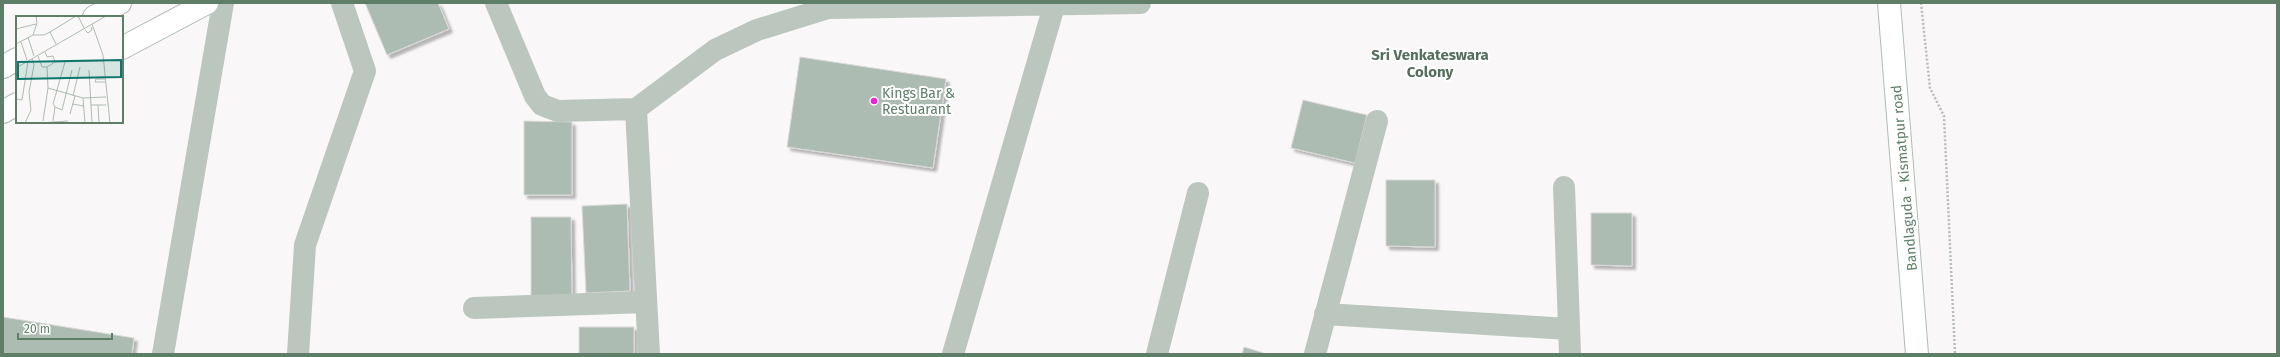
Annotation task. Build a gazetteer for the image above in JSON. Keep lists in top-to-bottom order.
{
  "streets": {
    "main road": ["Bandlaguda - Kismatpur road"]
  },
  "districts": ["Sri Venkateswara Colony"],
  "places": ["Kings Bar & Restuarant"],
  "scale_bar": "20 m"
}
